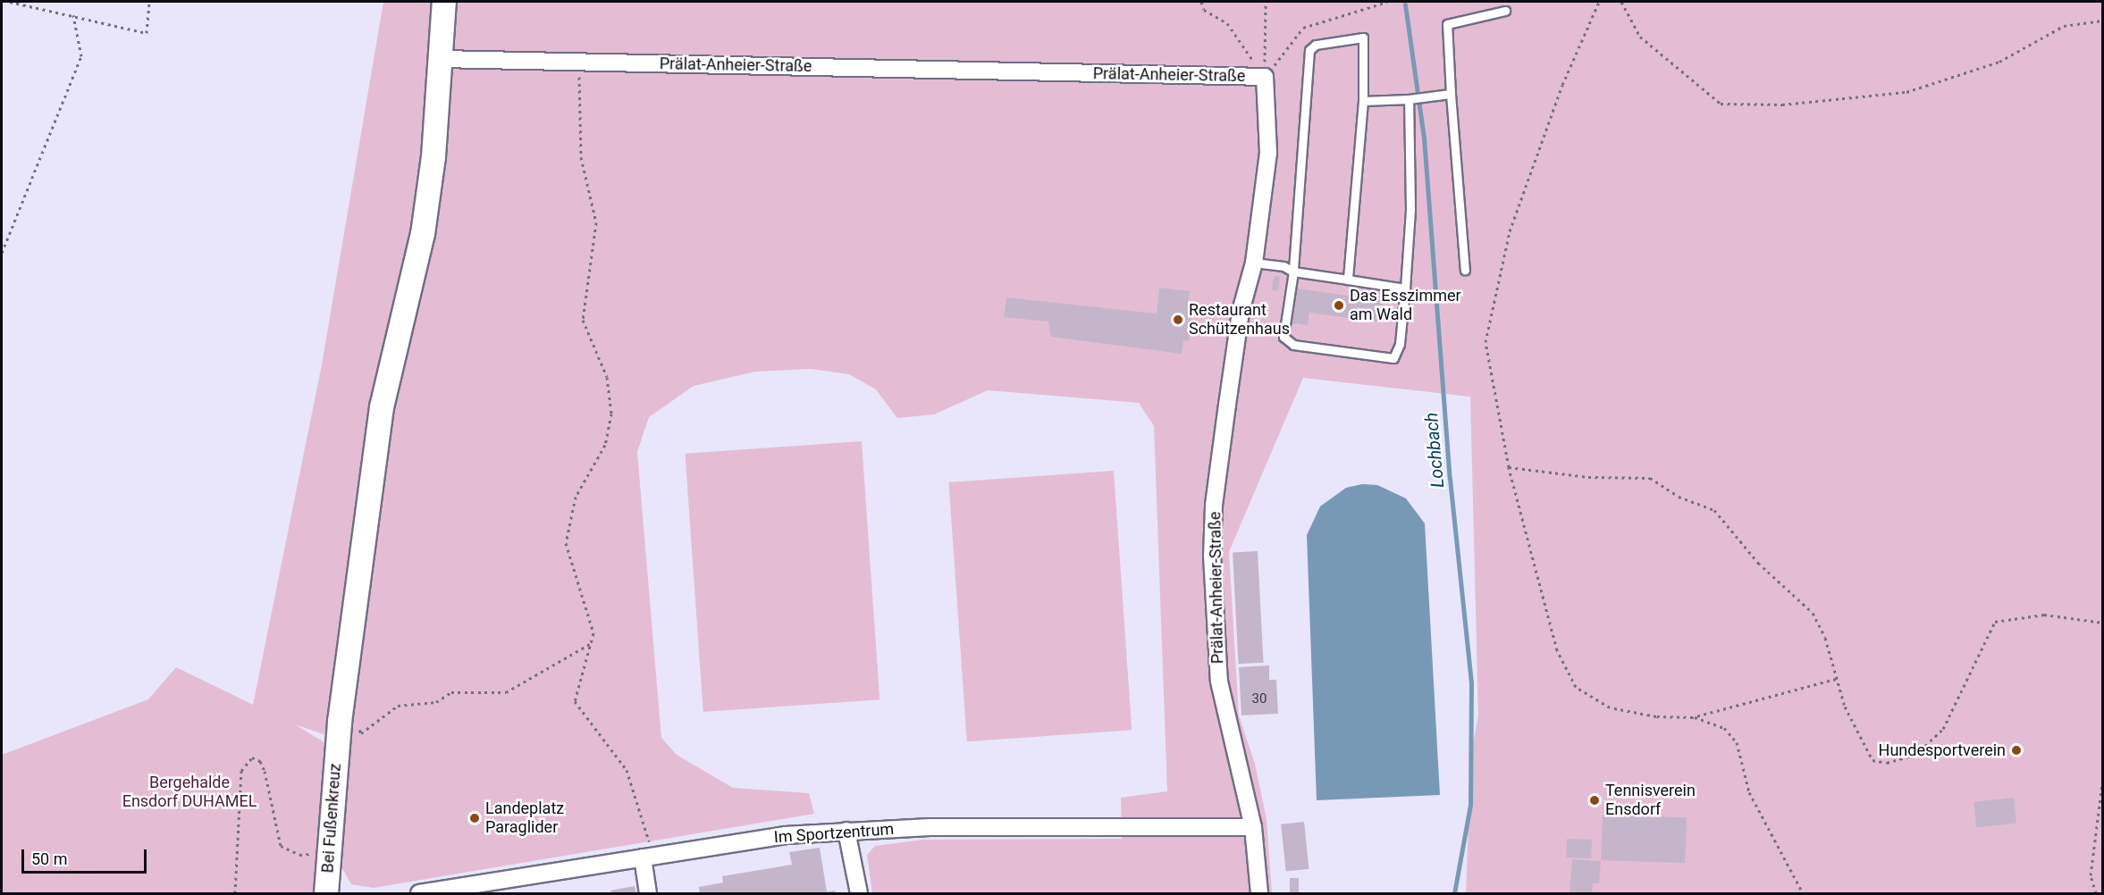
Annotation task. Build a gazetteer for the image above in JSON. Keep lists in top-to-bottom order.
{
  "streets": {
    "street": ["Prälat-Anheier-Straße", "Bei Fußenkreuz", "Im Sportzentrum"]
  },
  "crossings": [
    ["Prälat-Anheier-Straße", "Bei Fußenkreuz"],
    ["Prälat-Anheier-Straße", "Im Sportzentrum"]
  ],
  "water": ["Lochbach"],
  "parks": ["Bergehalde Ensdorf DUHAMEL"],
  "places": [
    "Das Esszimmer am Wald",
    "Restaurant Schützenhaus",
    "Hundesportverein",
    "Tennisverein Ensdorf",
    "Landeplatz Paraglider"
  ],
  "house_numbers": ["30"],
  "scale_bar": "50 m"
}
